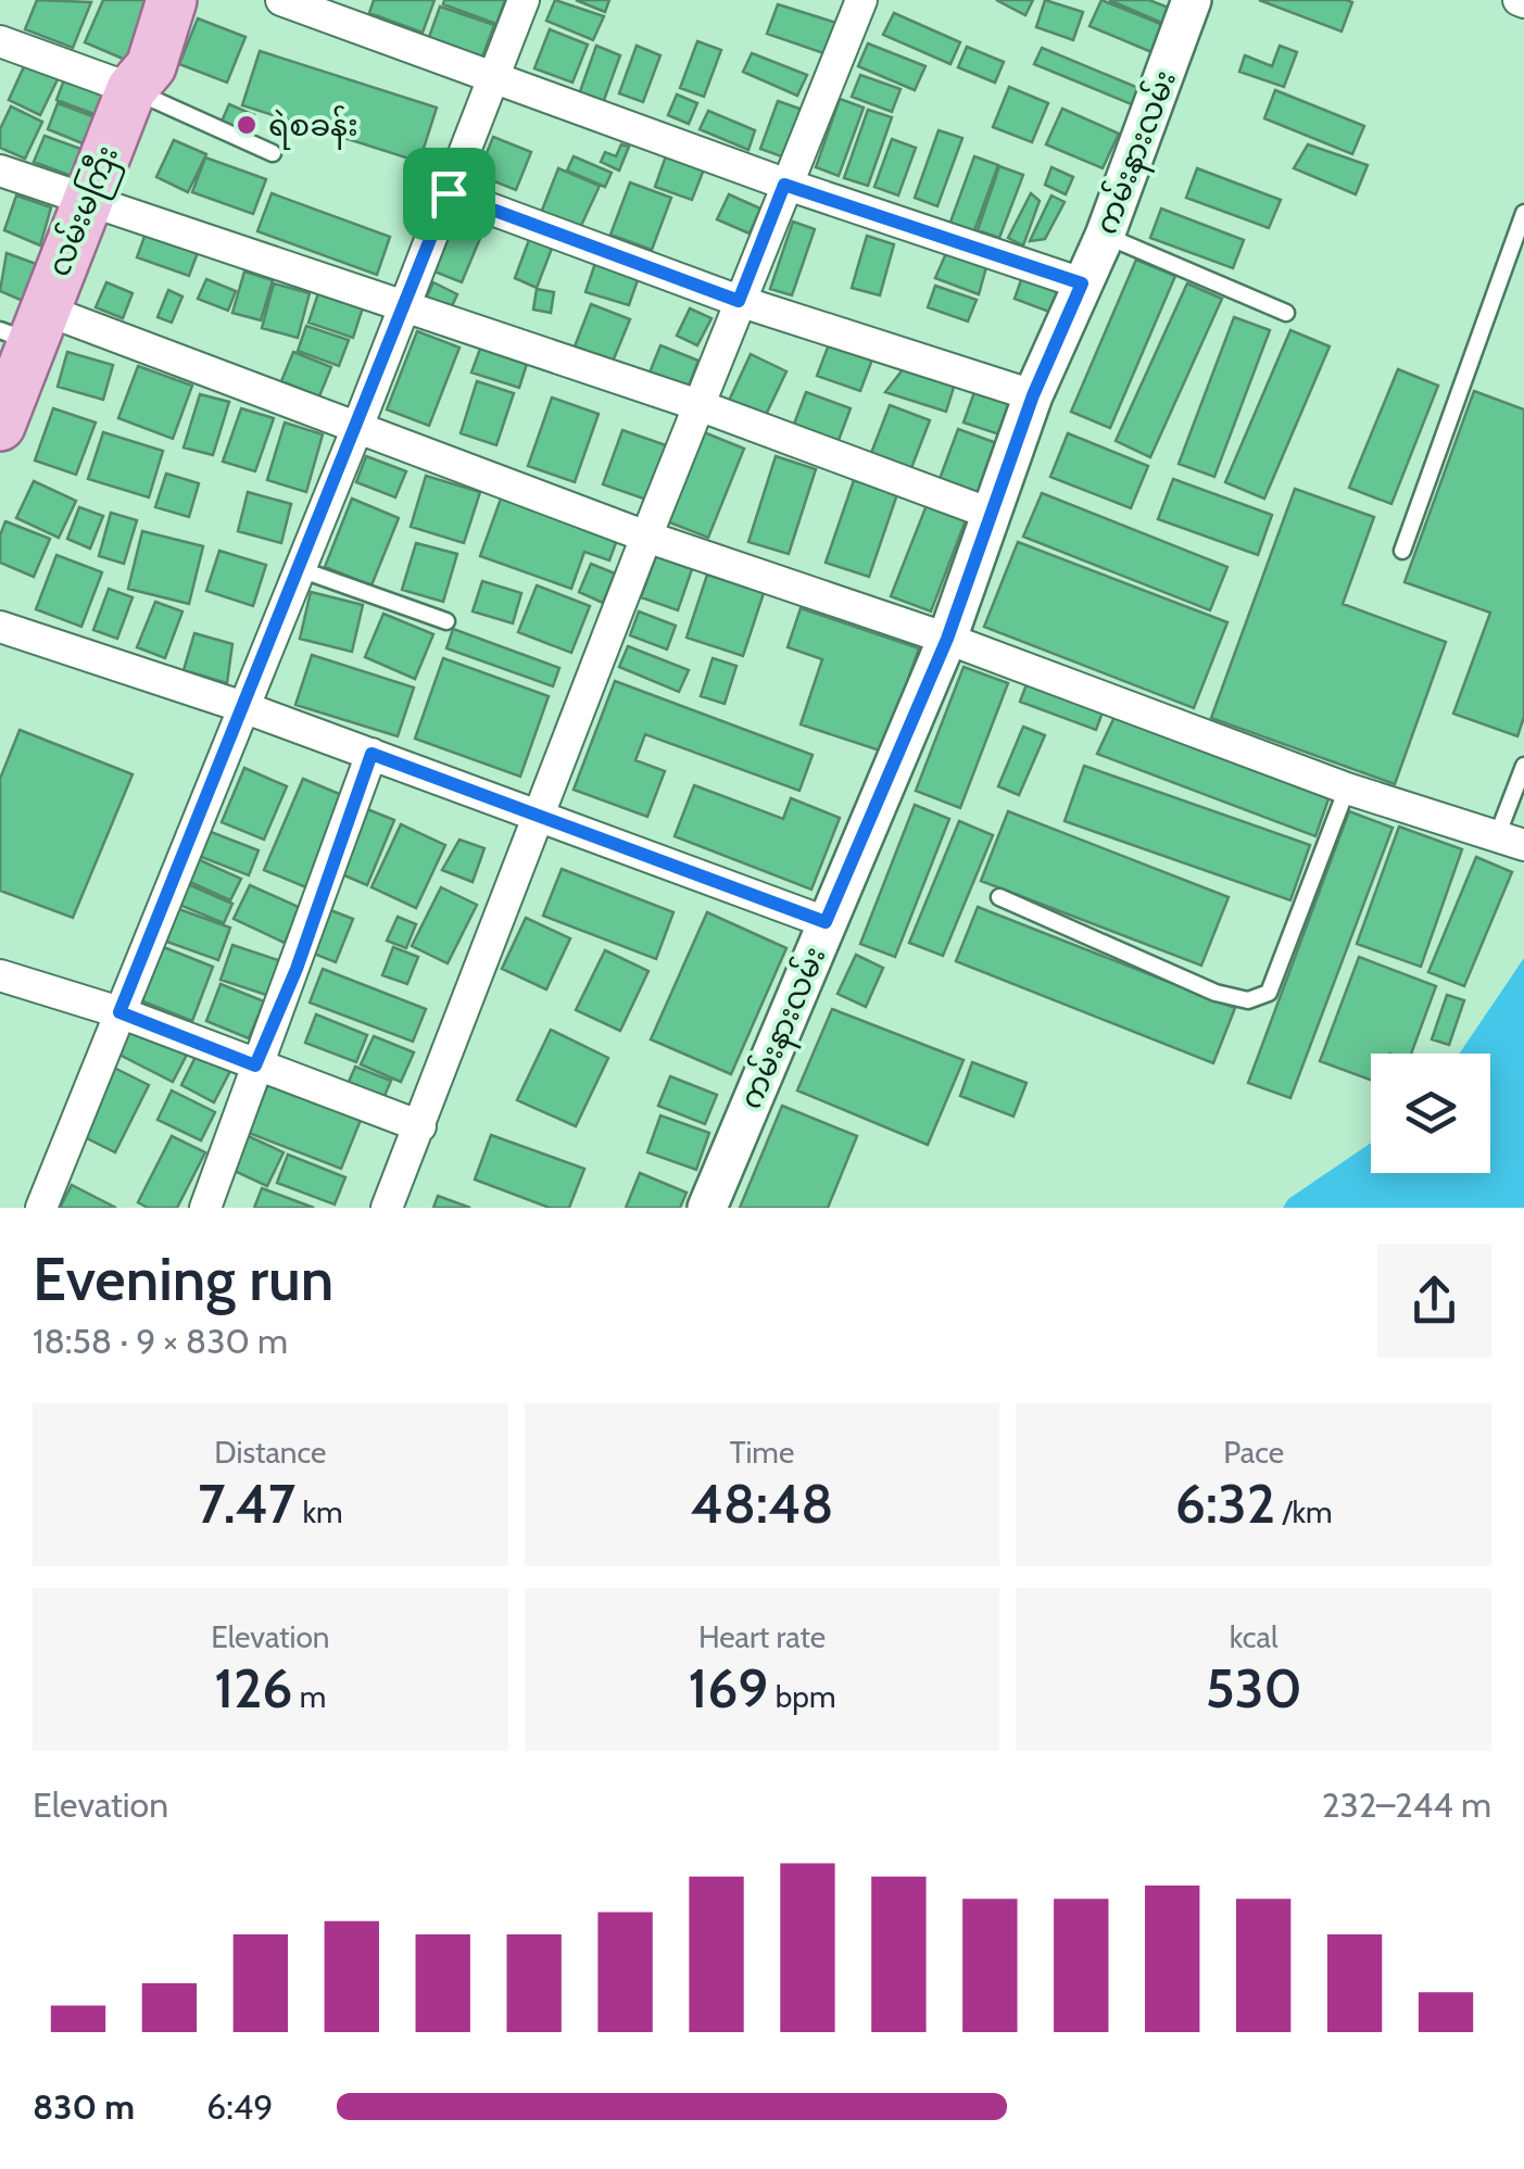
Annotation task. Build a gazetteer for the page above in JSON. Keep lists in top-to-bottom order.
{
  "streets": {
    "main road": ["လမ်းမကြီး"],
    "street": ["ကမ်းနားလမ်း"]
  },
  "places": ["ရဲစခန်း"],
  "page": {
    "heading": ["Evening run", "18:58 · 9 × 830 m"],
    "stats": [
      ["Distance", "7.47 km"],
      ["Time", "48:48"],
      ["Pace", "6:32 /km"],
      ["Elevation", "126 m"],
      ["Heart rate", "169 bpm"],
      ["kcal", "530"]
    ],
    "chart": ["Elevation", "232–244 m"],
    "list": [
      {
        "name": "830 m",
        "note": "6:49"
      }
    ]
  }
}
